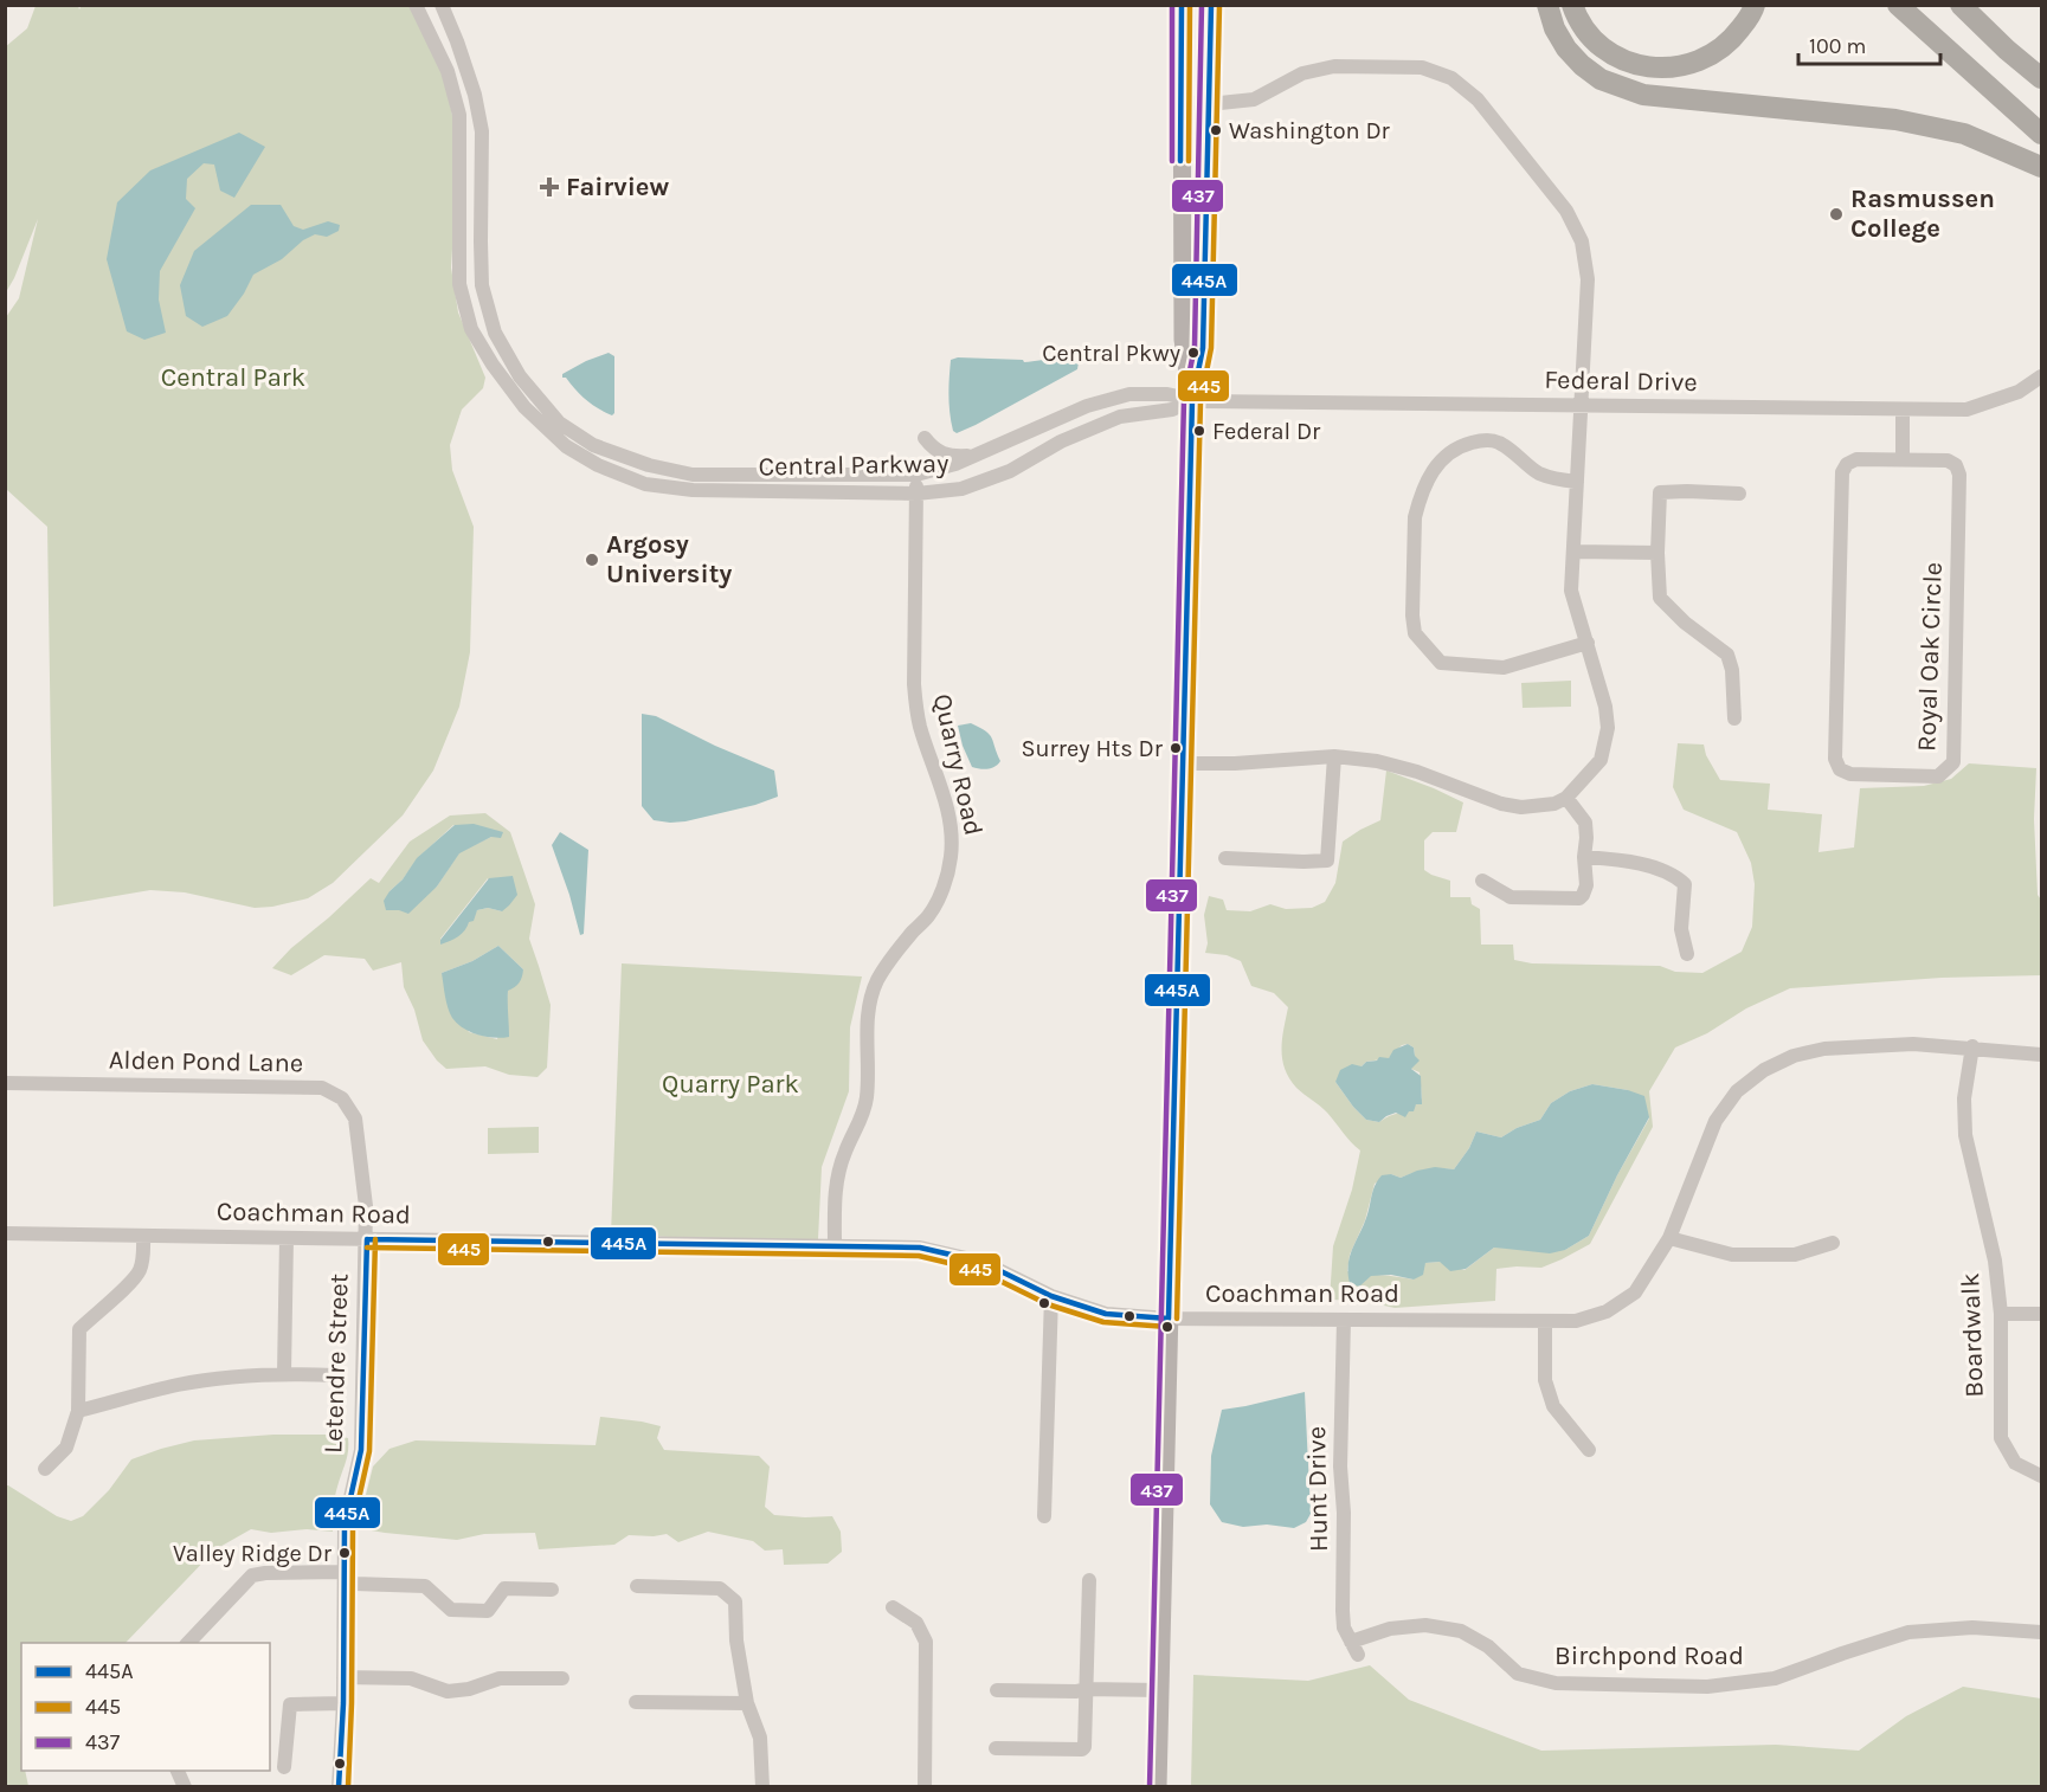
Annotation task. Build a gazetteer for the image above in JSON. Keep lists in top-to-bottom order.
{
  "streets": {
    "street": [
      "Federal Drive",
      "Central Parkway",
      "Royal Oak Circle",
      "Quarry Road",
      "Alden Pond Lane",
      "Coachman Road",
      "Boardwalk",
      "Letendre Street",
      "Hunt Drive",
      "Birchpond Road"
    ]
  },
  "crossings": [
    ["Federal Drive", "Central Parkway"],
    ["Central Parkway", "Quarry Road"],
    ["Quarry Road", "Coachman Road"],
    ["Alden Pond Lane", "Coachman Road"],
    ["Alden Pond Lane", "Letendre Street"],
    ["Coachman Road", "Boardwalk"],
    ["Coachman Road", "Letendre Street"],
    ["Coachman Road", "Hunt Drive"],
    ["Hunt Drive", "Birchpond Road"]
  ],
  "parks": ["Central Park", "Quarry Park"],
  "places": {
    "other": [
      "Washington Dr",
      "Rasmussen College",
      "Central Pkwy",
      "Federal Dr",
      "Argosy University",
      "Surrey Hts Dr",
      "Valley Ridge Dr"
    ],
    "health": ["Fairview"]
  },
  "lines": ["transit line 445A", "transit line 445", "transit line 437"],
  "legend": ["445A", "445", "437"],
  "scale_bar": "100 m"
}
